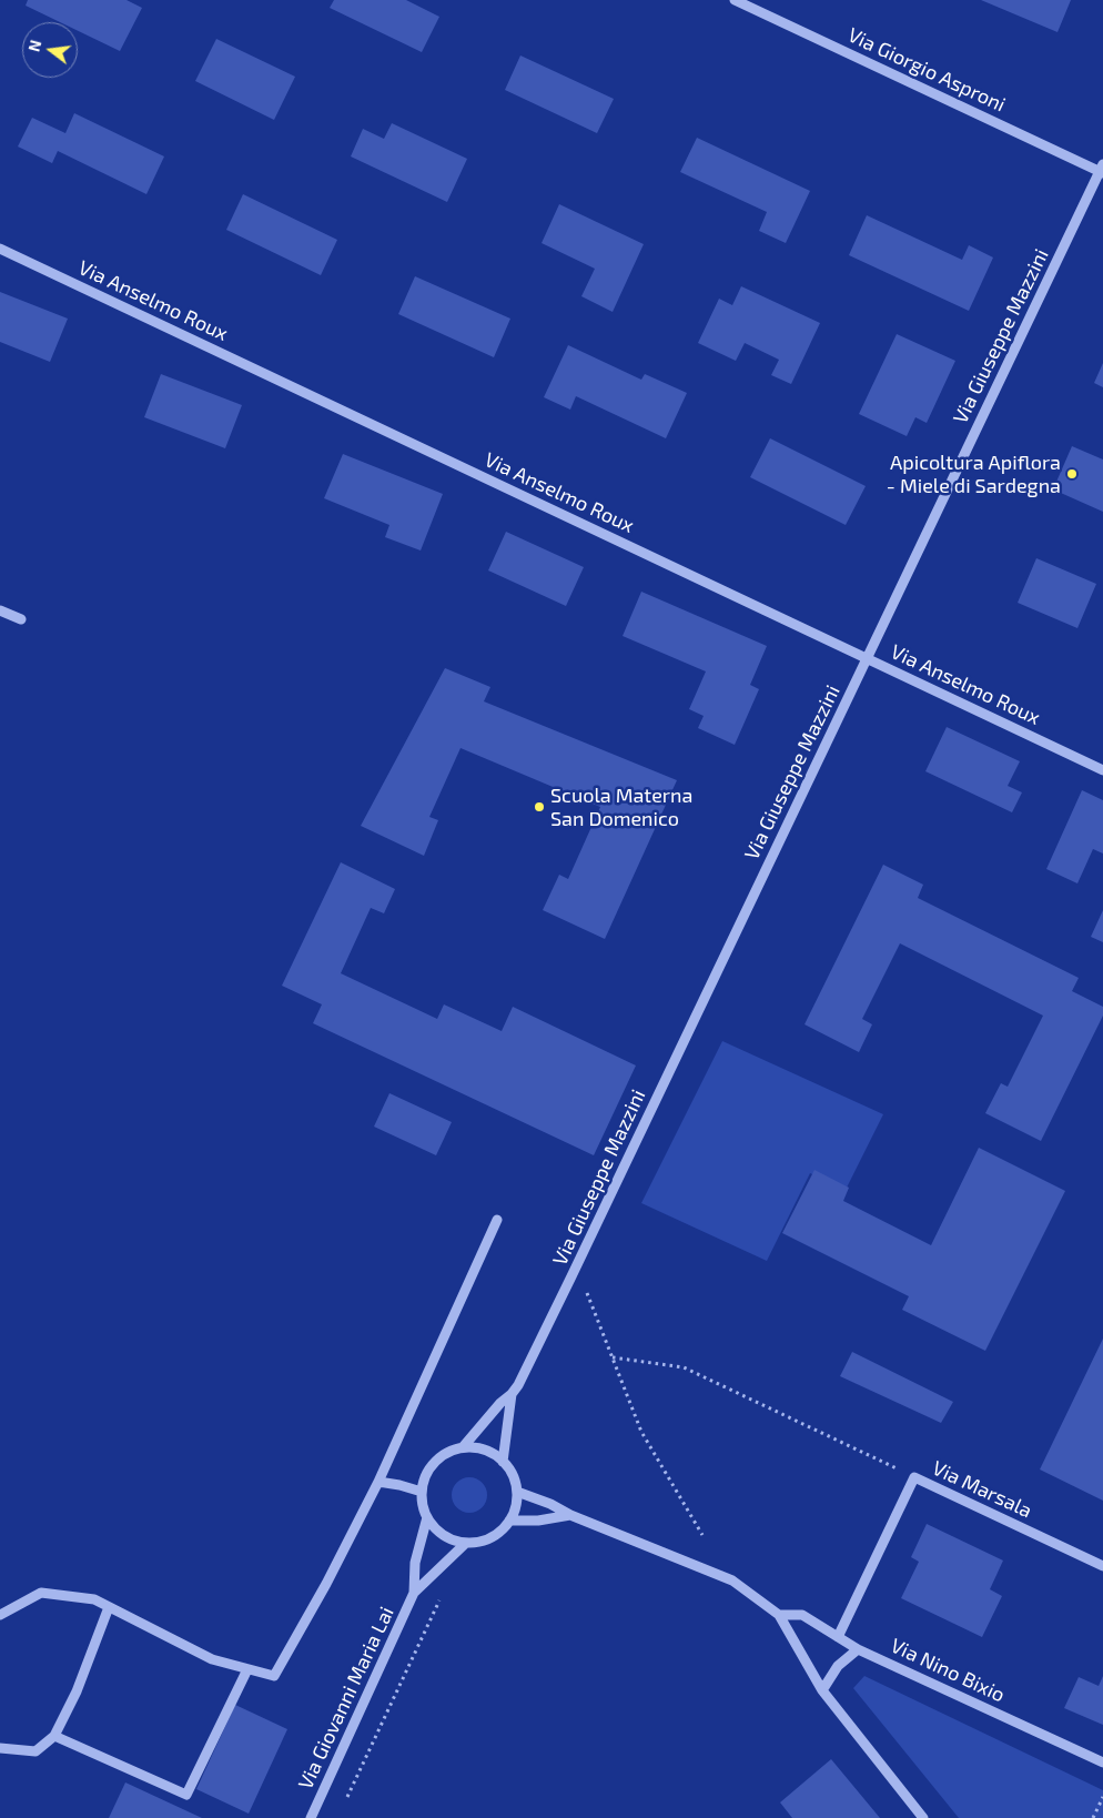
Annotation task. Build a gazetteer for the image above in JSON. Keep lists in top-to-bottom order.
{
  "streets": {
    "street": [
      "Via Giorgio Asproni",
      "Via Anselmo Roux",
      "Via Giuseppe Mazzini",
      "Via Marsala",
      "Via Nino Bixio",
      "Via Giovanni Maria Lai"
    ]
  },
  "crossings": [
    ["Via Giorgio Asproni", "Via Giuseppe Mazzini"],
    ["Via Anselmo Roux", "Via Giuseppe Mazzini"],
    ["Via Giuseppe Mazzini", "Via Giovanni Maria Lai"],
    ["Via Marsala", "Via Nino Bixio"]
  ],
  "places": ["Apicoltura Apiflora - Miele di Sardegna", "Scuola Materna San Domenico"],
  "north": "left"
}
